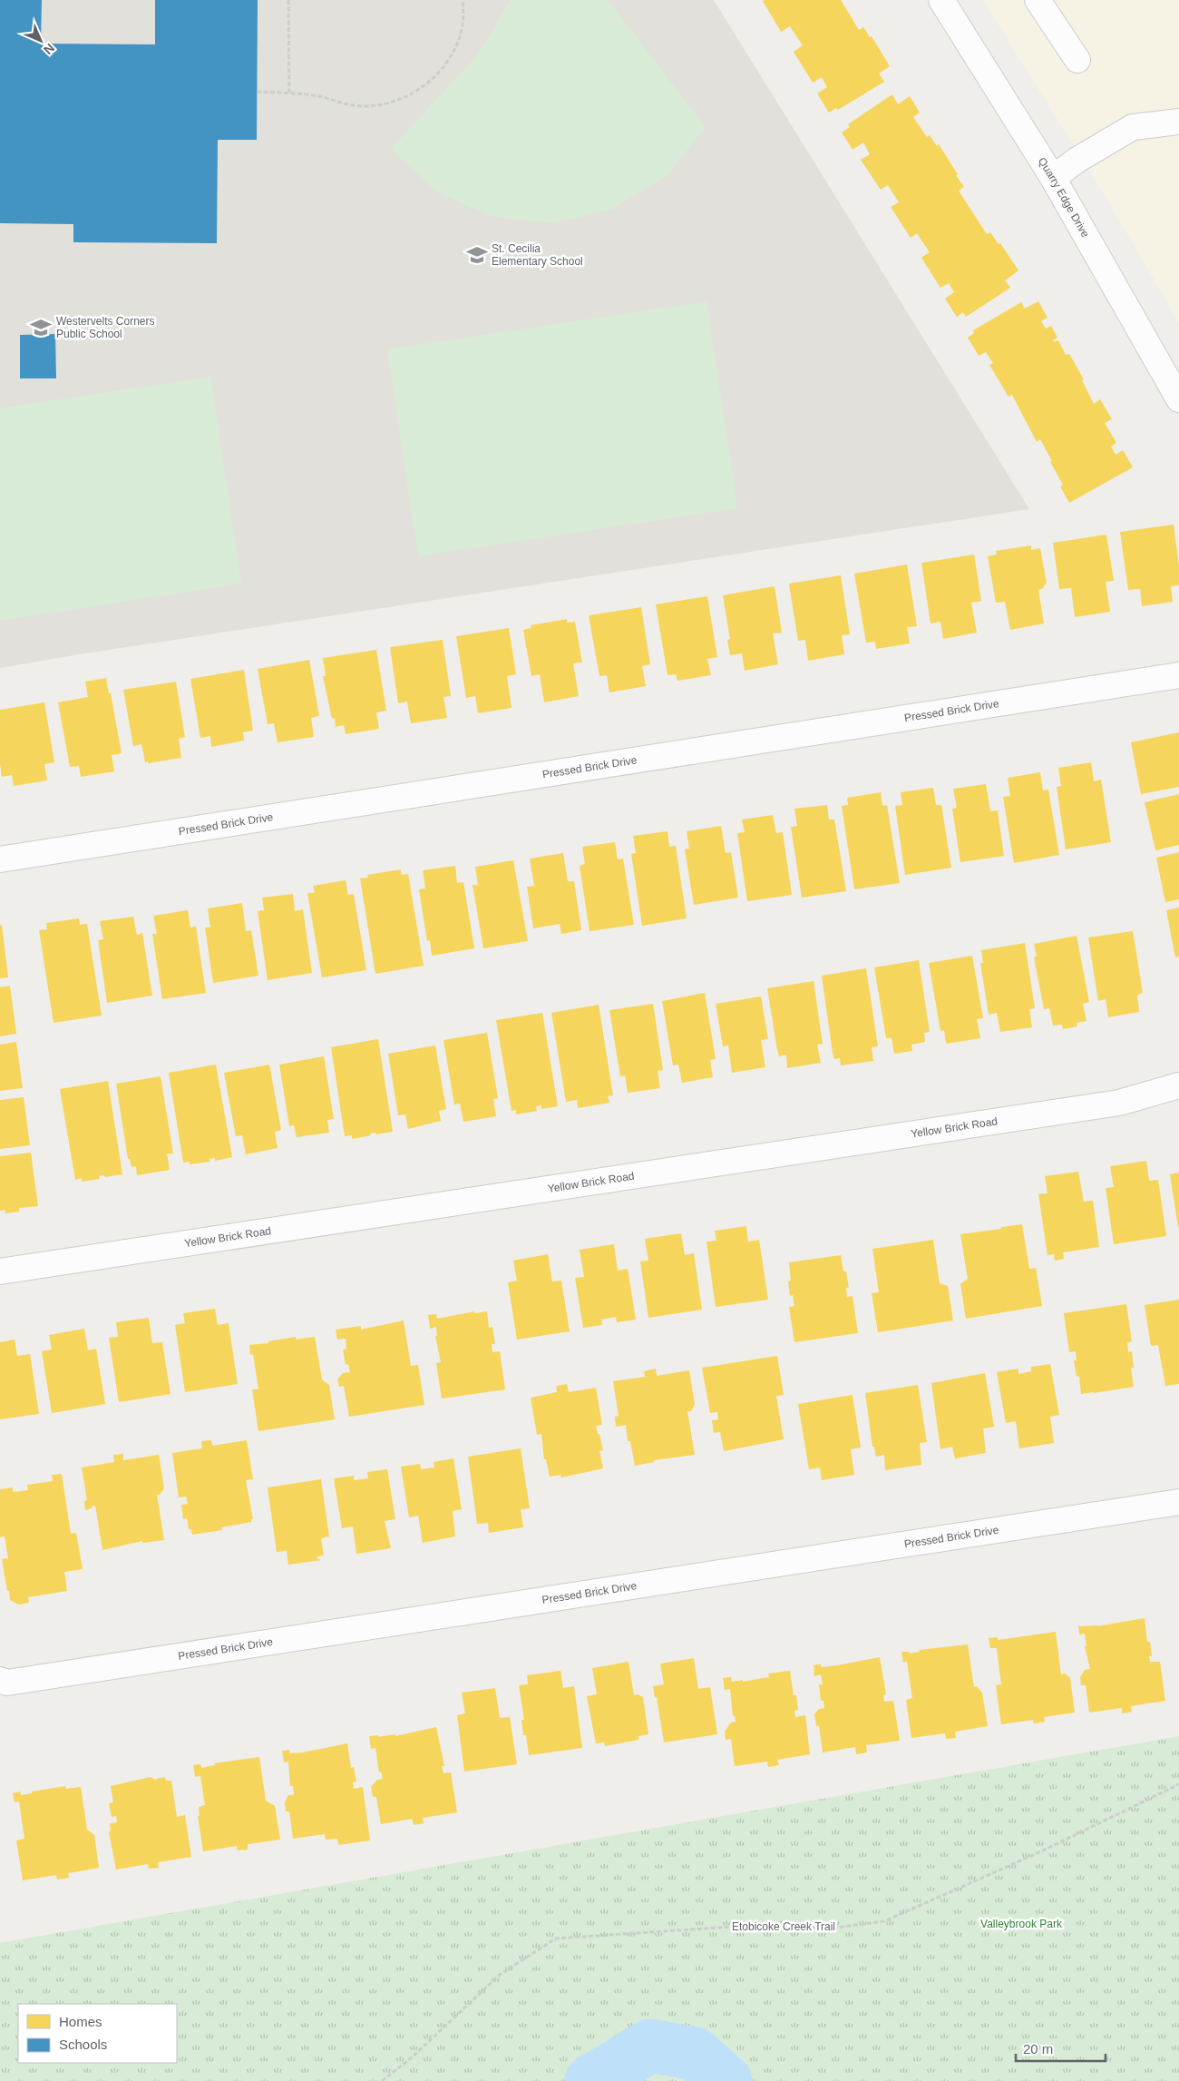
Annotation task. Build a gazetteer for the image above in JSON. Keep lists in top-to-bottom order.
{
  "streets": {
    "street": ["Quarry Edge Drive", "Pressed Brick Drive", "Yellow Brick Road"],
    "path": ["Etobicoke Creek Trail"]
  },
  "parks": ["Valleybrook Park"],
  "places": {
    "school or university": ["St. Cecilia Elementary School", "Westervelts Corners Public School"]
  },
  "legend": ["Homes", "Schools"],
  "scale_bar": "20 m",
  "north": "bottom right"
}
